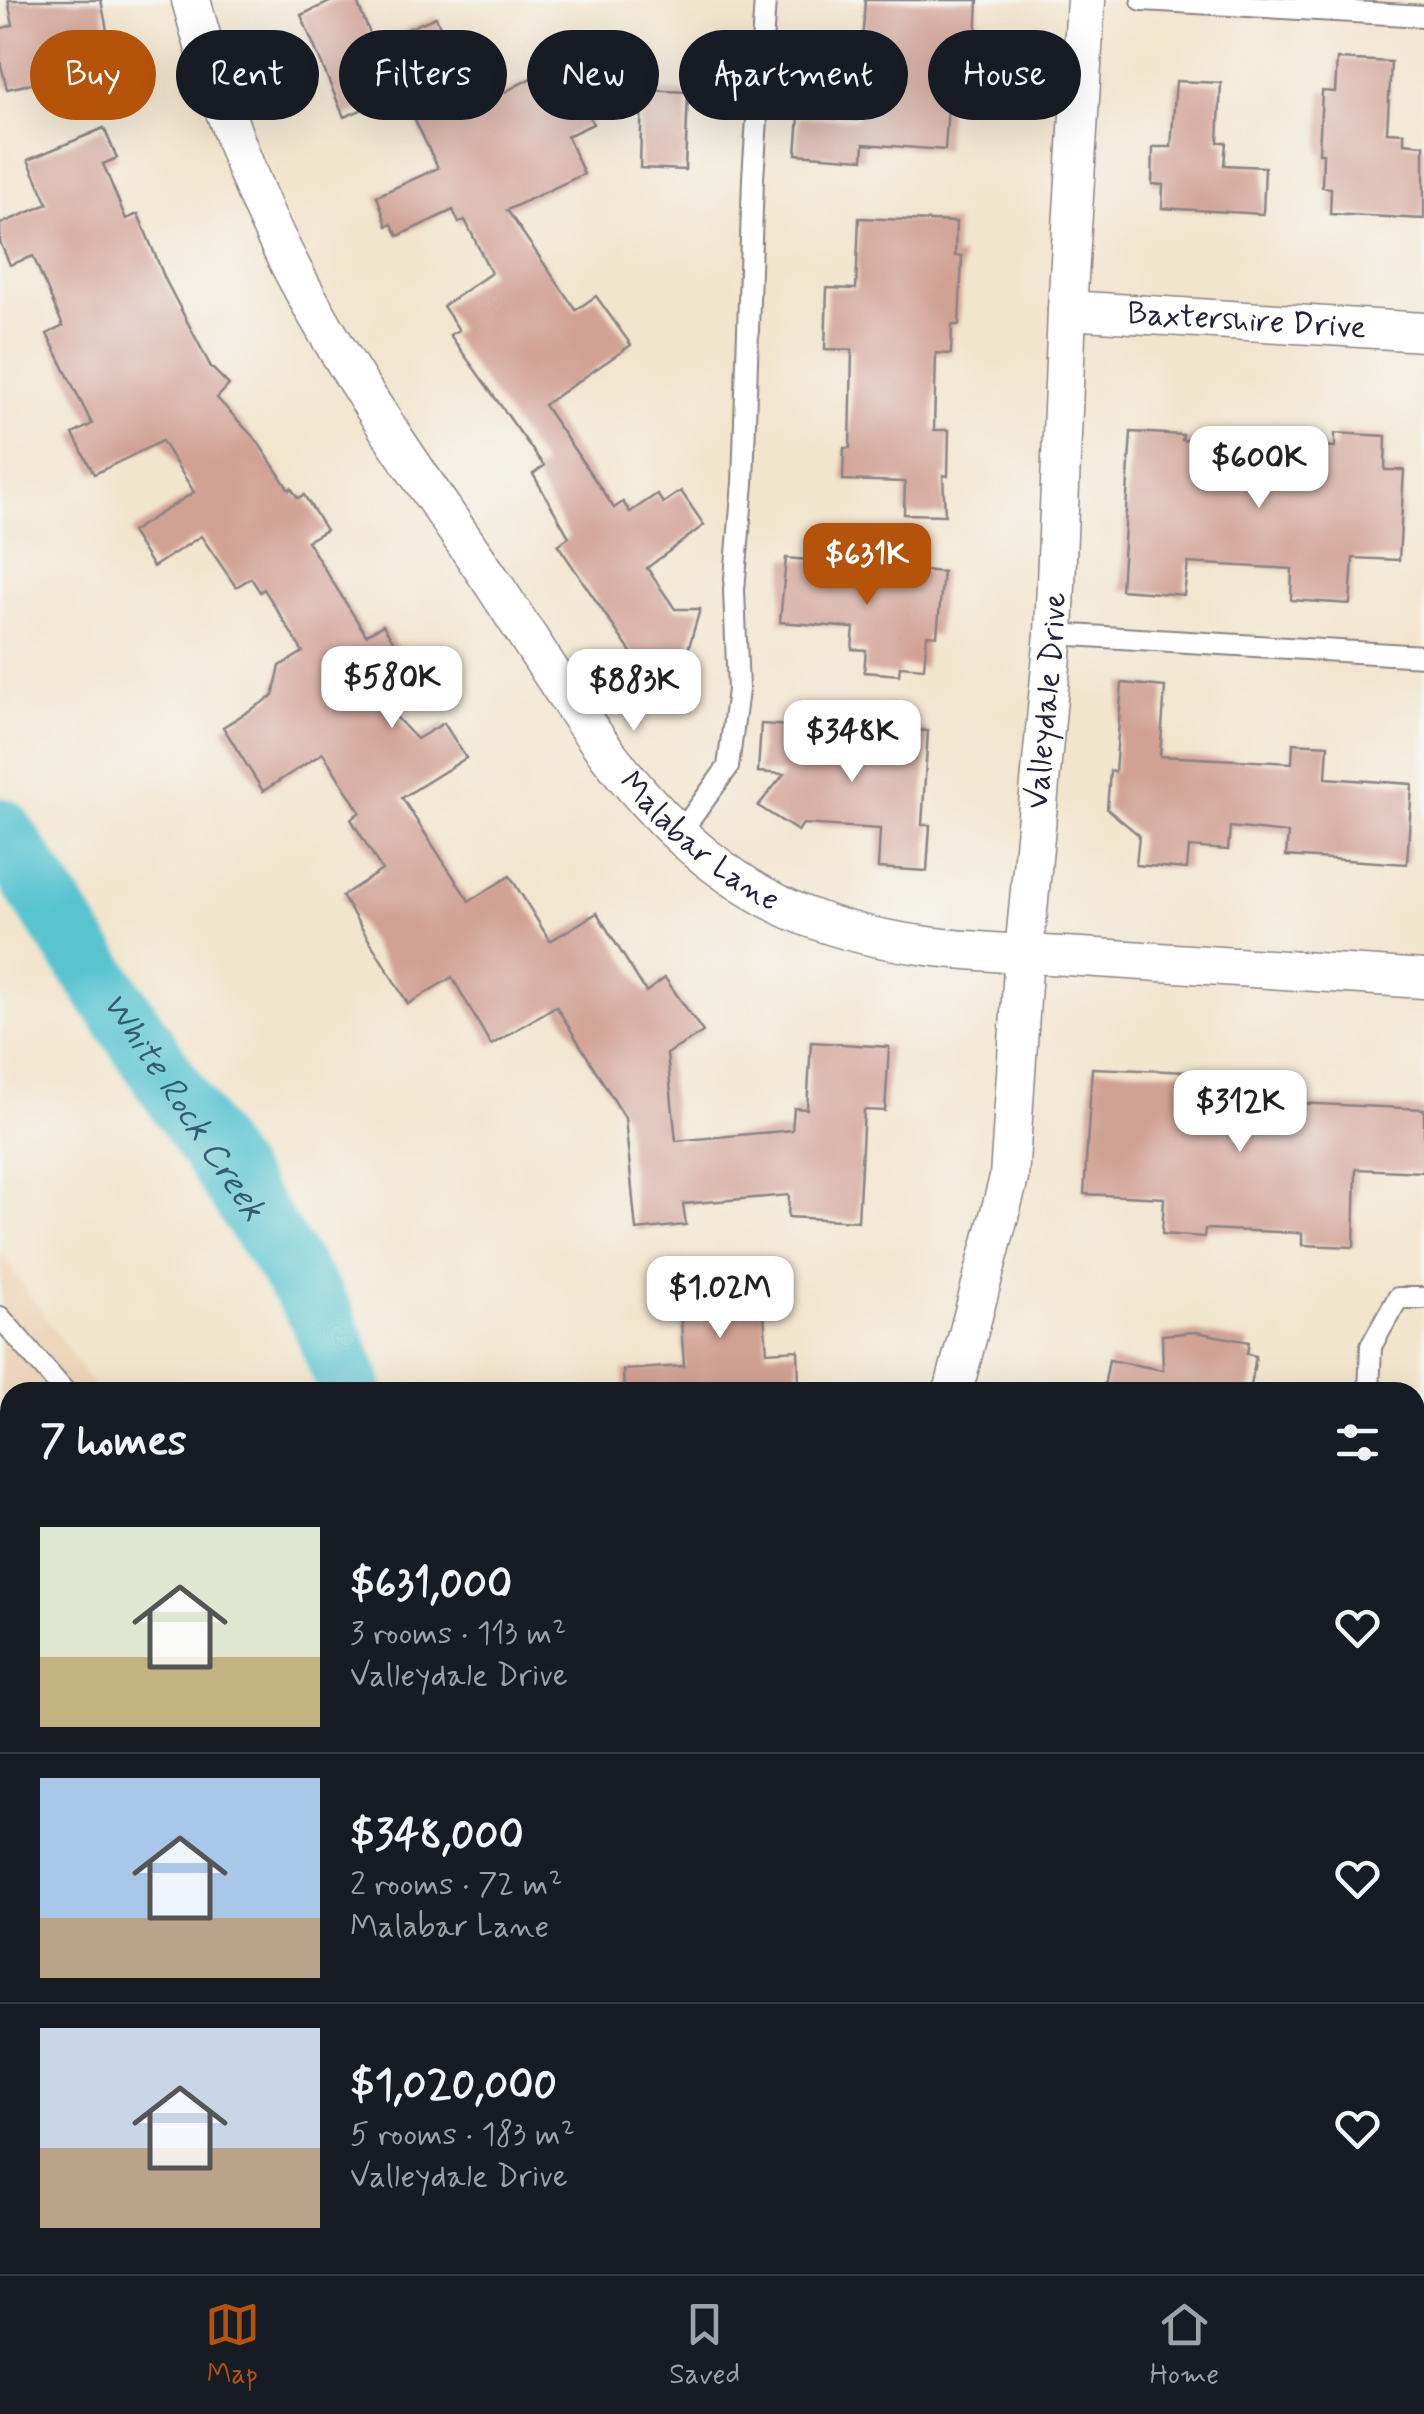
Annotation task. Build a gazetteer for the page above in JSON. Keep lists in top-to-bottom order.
{
  "streets": {
    "street": ["Baxtershire Drive", "Valleydale Drive", "Malabar Lane"]
  },
  "crossings": [
    ["Baxtershire Drive", "Valleydale Drive"],
    ["Valleydale Drive", "Malabar Lane"]
  ],
  "water": ["White Rock Creek"],
  "page": {
    "chip": [
      "Buy",
      "Rent",
      "Filters",
      "New",
      "Apartment",
      "House"
    ],
    "price": [
      "$600K",
      "$631K",
      "$580K",
      "$883K",
      "$348K",
      "$312K",
      "$1.02M"
    ],
    "heading": "7 homes",
    "list": [
      {
        "name": "$631,000",
        "note": "3 rooms · 113 m² · Valleydale Drive"
      },
      {
        "name": "$348,000",
        "note": "2 rooms · 72 m² · Malabar Lane"
      },
      {
        "name": "$1,020,000",
        "note": "5 rooms · 183 m² · Valleydale Drive"
      }
    ],
    "tabs": ["Map", "Saved", "Home"]
  }
}
